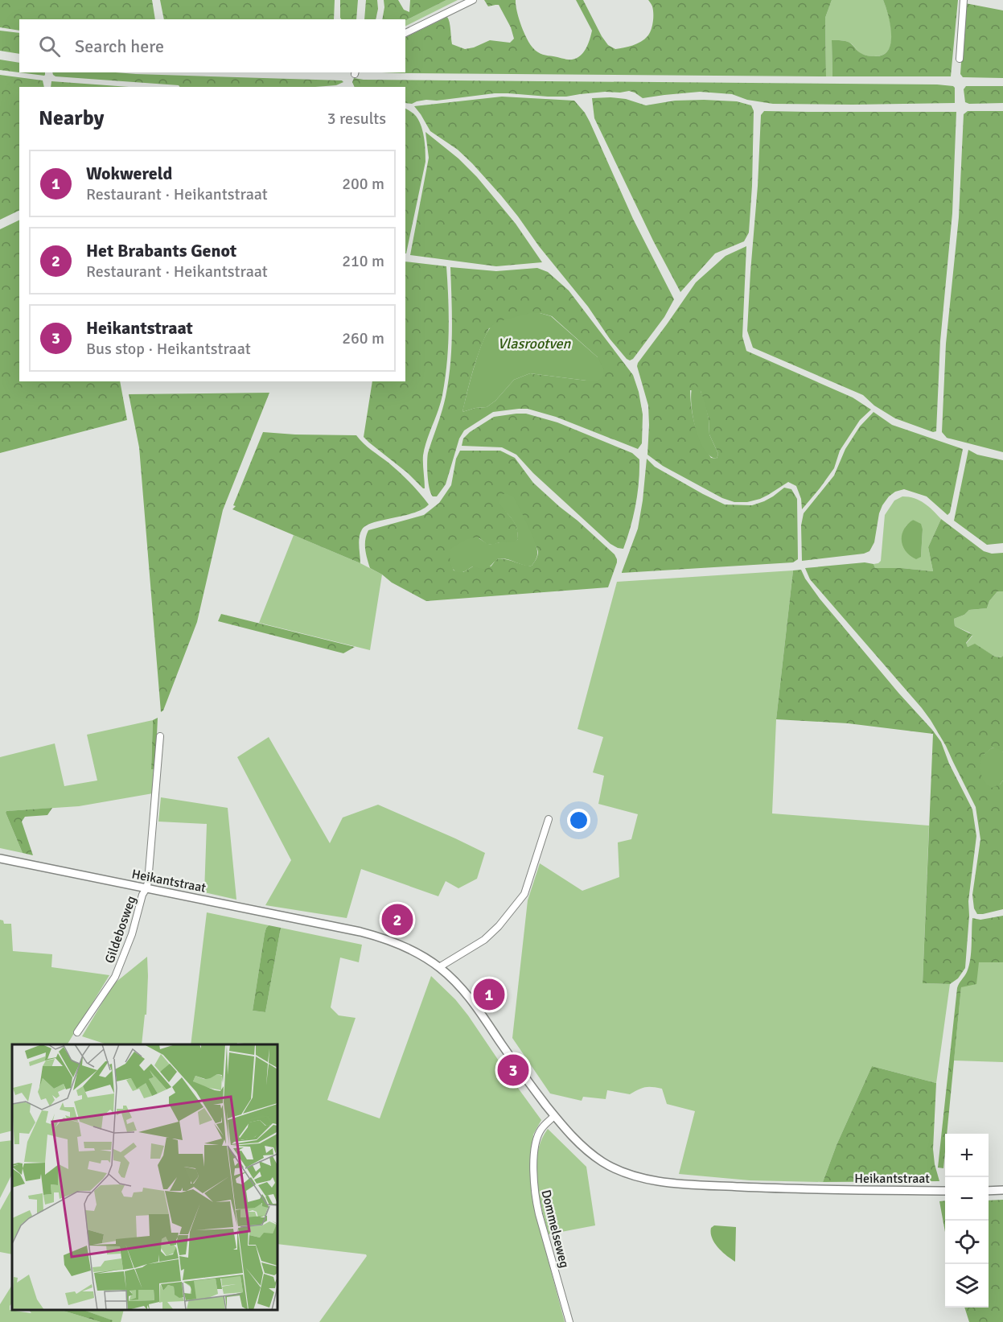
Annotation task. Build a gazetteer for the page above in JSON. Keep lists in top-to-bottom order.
{
  "streets": {
    "street": ["Heikantstraat", "Gildebosweg", "Dommelseweg"]
  },
  "crossings": [
    ["Heikantstraat", "Gildebosweg"],
    ["Heikantstraat", "Dommelseweg"]
  ],
  "water": ["Vlasrootven"],
  "page": {
    "search": "Search here",
    "heading": ["Nearby", "3 results"],
    "list": [
      {
        "mark": "1",
        "name": "Wokwereld",
        "note": "Restaurant · Heikantstraat",
        "value": "200 m"
      },
      {
        "mark": "2",
        "name": "Het Brabants Genot",
        "note": "Restaurant · Heikantstraat",
        "value": "210 m"
      },
      {
        "mark": "3",
        "name": "Heikantstraat",
        "note": "Bus stop · Heikantstraat",
        "value": "260 m"
      }
    ],
    "pins": ["2", "1", "3"],
    "map_buttons": ["+", "−"]
  }
}
